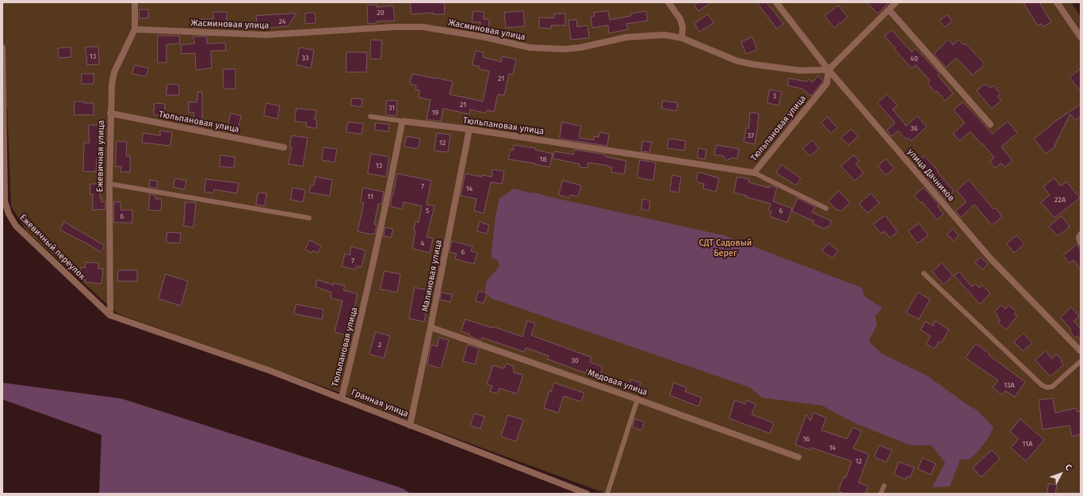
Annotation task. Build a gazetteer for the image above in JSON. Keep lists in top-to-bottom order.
{
  "streets": {
    "street": [
      "Жасминовая улица",
      "Тюльпановая улица",
      "Ежевичная улица",
      "улица Дачников",
      "Ежевичный переулок",
      "Малиновая улица",
      "Медовая улица",
      "Гранная улица"
    ]
  },
  "crossings": [
    ["Жасминовая улица", "Тюльпановая улица"],
    ["Жасминовая улица", "Ежевичная улица"],
    ["Жасминовая улица", "улица Дачников"],
    ["Тюльпановая улица", "Ежевичная улица"],
    ["Тюльпановая улица", "улица Дачников"],
    ["Тюльпановая улица", "Малиновая улица"],
    ["Тюльпановая улица", "Гранная улица"],
    ["Ежевичная улица", "Ежевичный переулок"],
    ["Ежевичная улица", "Гранная улица"],
    ["Ежевичный переулок", "Гранная улица"],
    ["Малиновая улица", "Медовая улица"],
    ["Малиновая улица", "Гранная улица"]
  ],
  "parks": ["СДТ Садовый Берег"],
  "house_numbers": [
    "20",
    "24",
    "13",
    "33",
    "40",
    "21",
    "3",
    "21",
    "31",
    "19",
    "36",
    "37",
    "12",
    "18",
    "13",
    "7",
    "14",
    "11",
    "22А",
    "5",
    "6",
    "6",
    "4",
    "6",
    "7",
    "2",
    "30",
    "13А",
    "16",
    "11А",
    "14",
    "12"
  ],
  "north": "top right"
}
